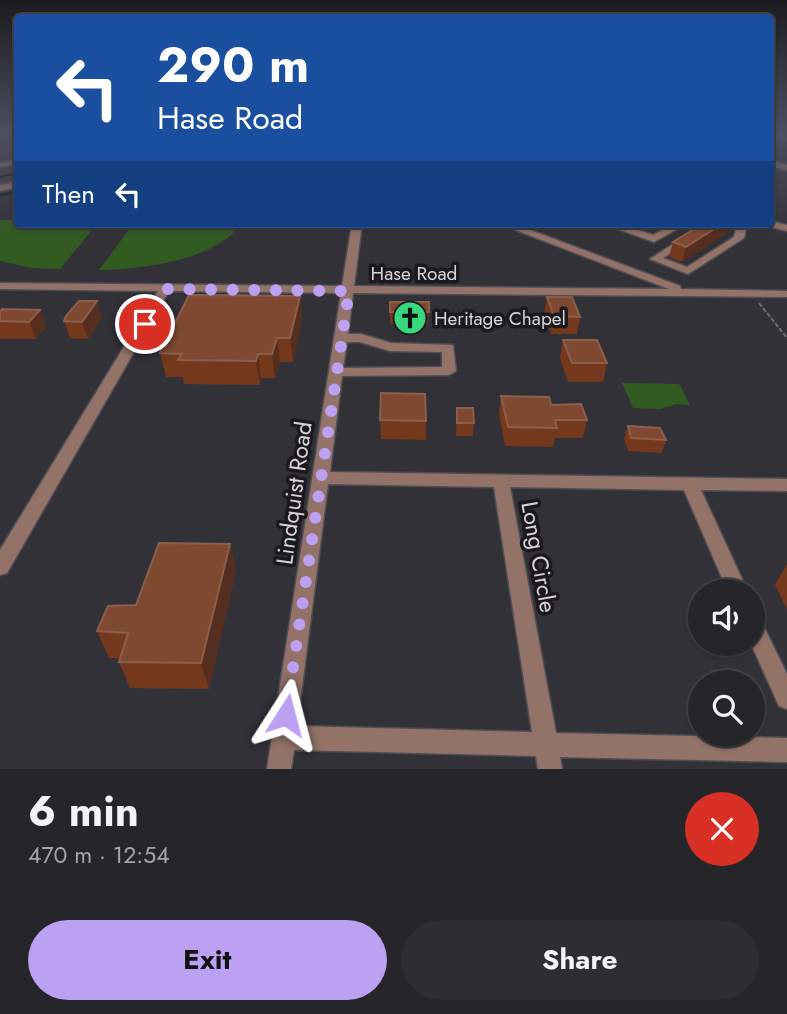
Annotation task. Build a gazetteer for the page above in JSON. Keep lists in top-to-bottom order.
{
  "streets": {
    "street": ["Hase Road", "Lindquist Road", "Long Circle"]
  },
  "crossings": [
    ["Hase Road", "Lindquist Road"],
    ["Lindquist Road", "Long Circle"]
  ],
  "places": {
    "church": ["Heritage Chapel"]
  },
  "page": {
    "turn": ["290 m", "Hase Road"],
    "then": "Then",
    "heading": ["6 min", "470 m · 12:54"],
    "buttons": ["Exit", "Share"]
  }
}
